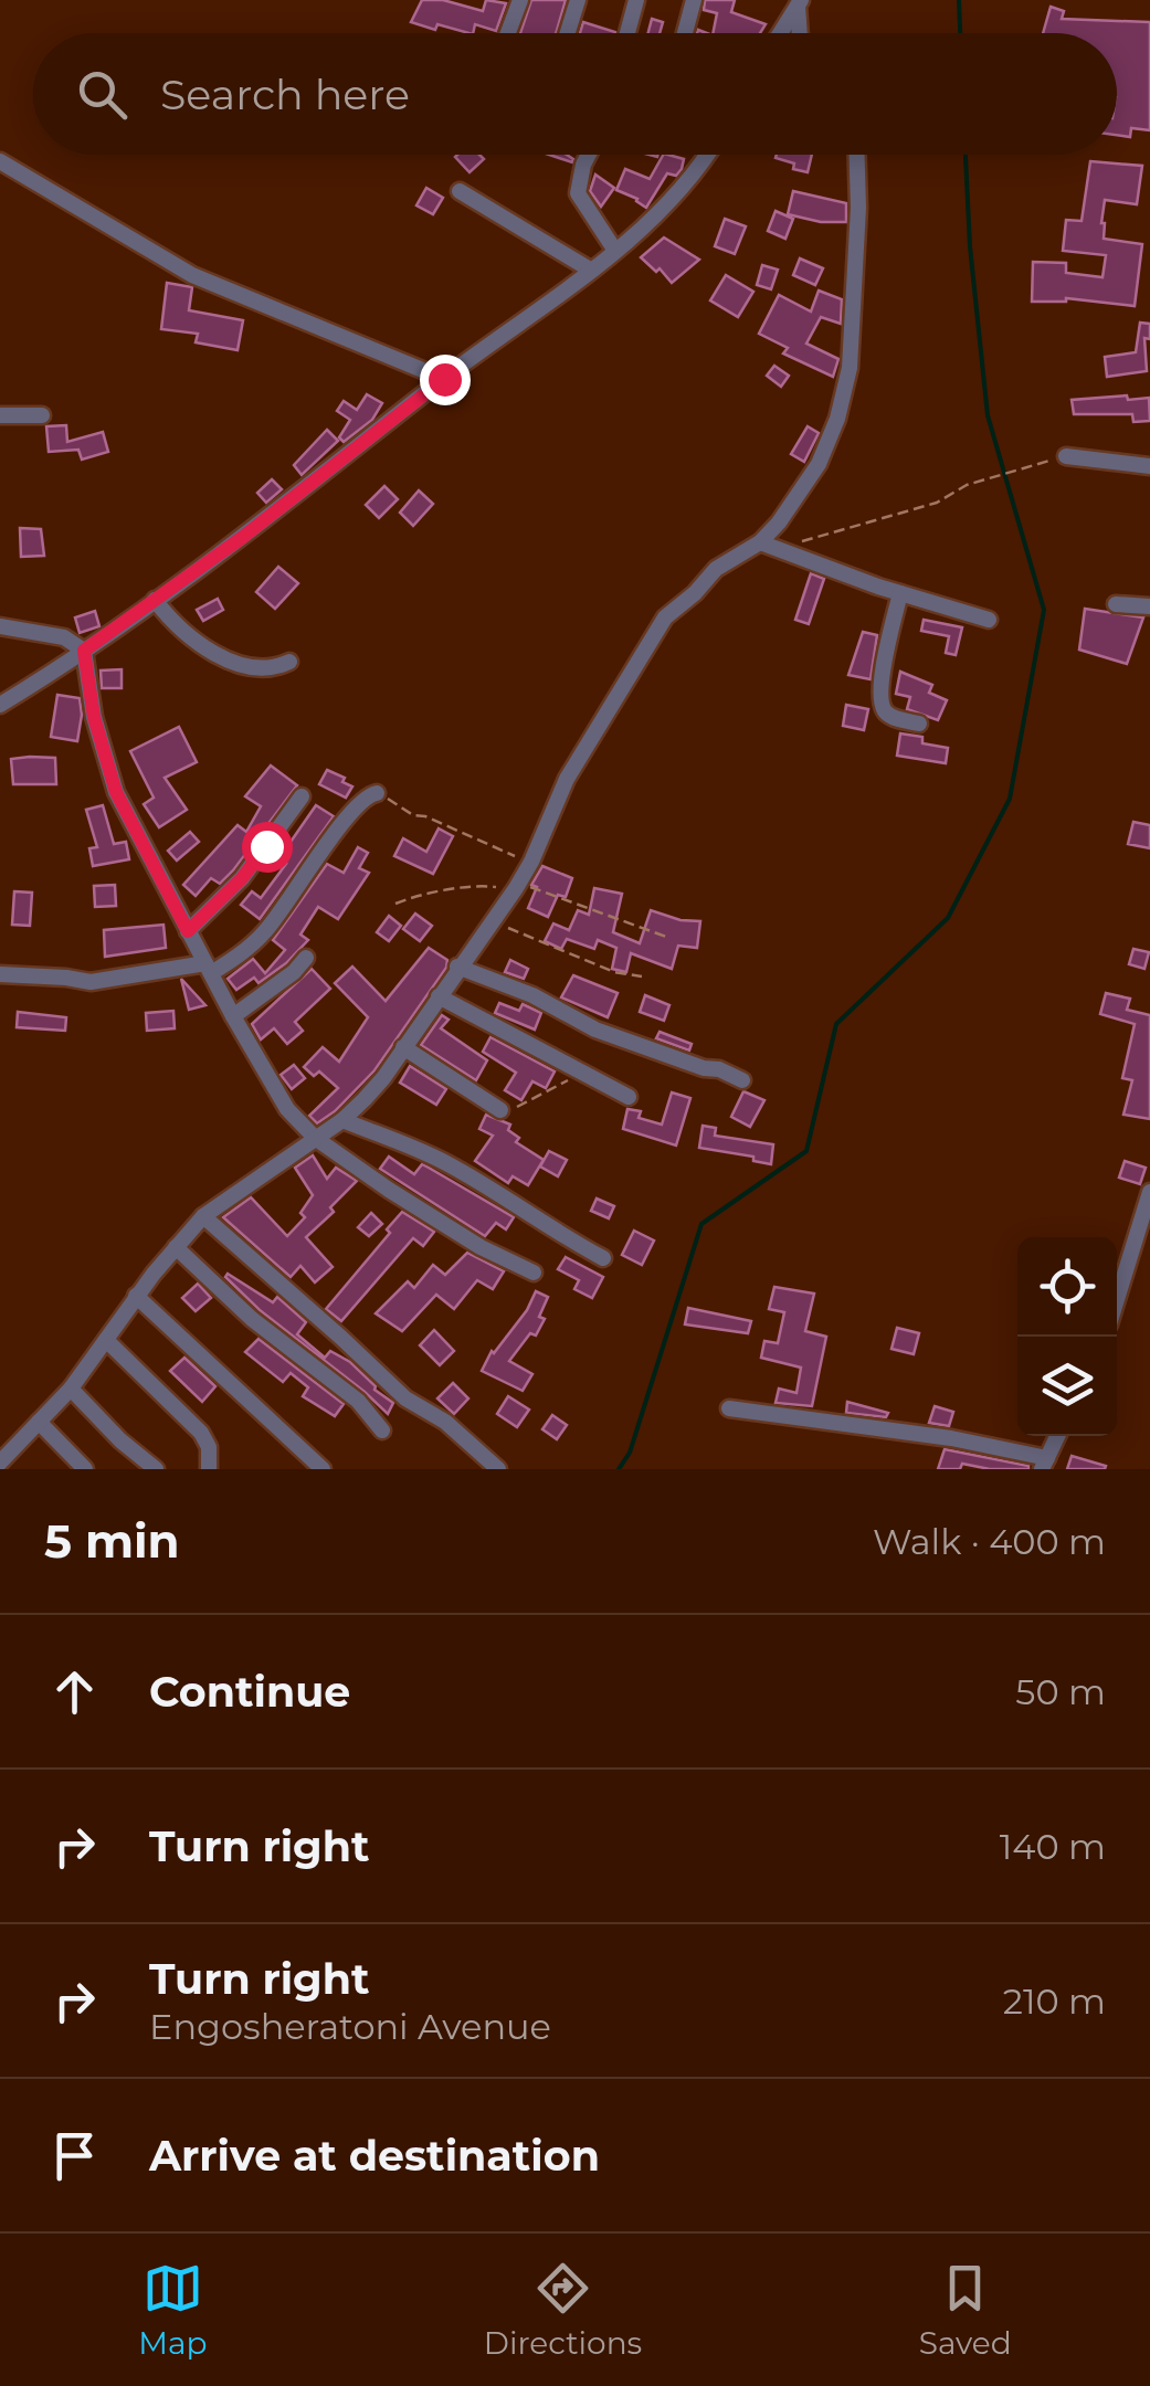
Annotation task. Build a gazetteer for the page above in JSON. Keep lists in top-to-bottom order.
{
  "page": {
    "search": "Search here",
    "heading": ["5 min", "Walk · 400 m"],
    "list": [
      ["Continue", "50 m"],
      ["Turn right", "140 m"],
      ["Turn right", "Engosheratoni Avenue", "210 m"],
      "Arrive at destination"
    ],
    "nav": ["Map", "Directions", "Saved"]
  }
}
